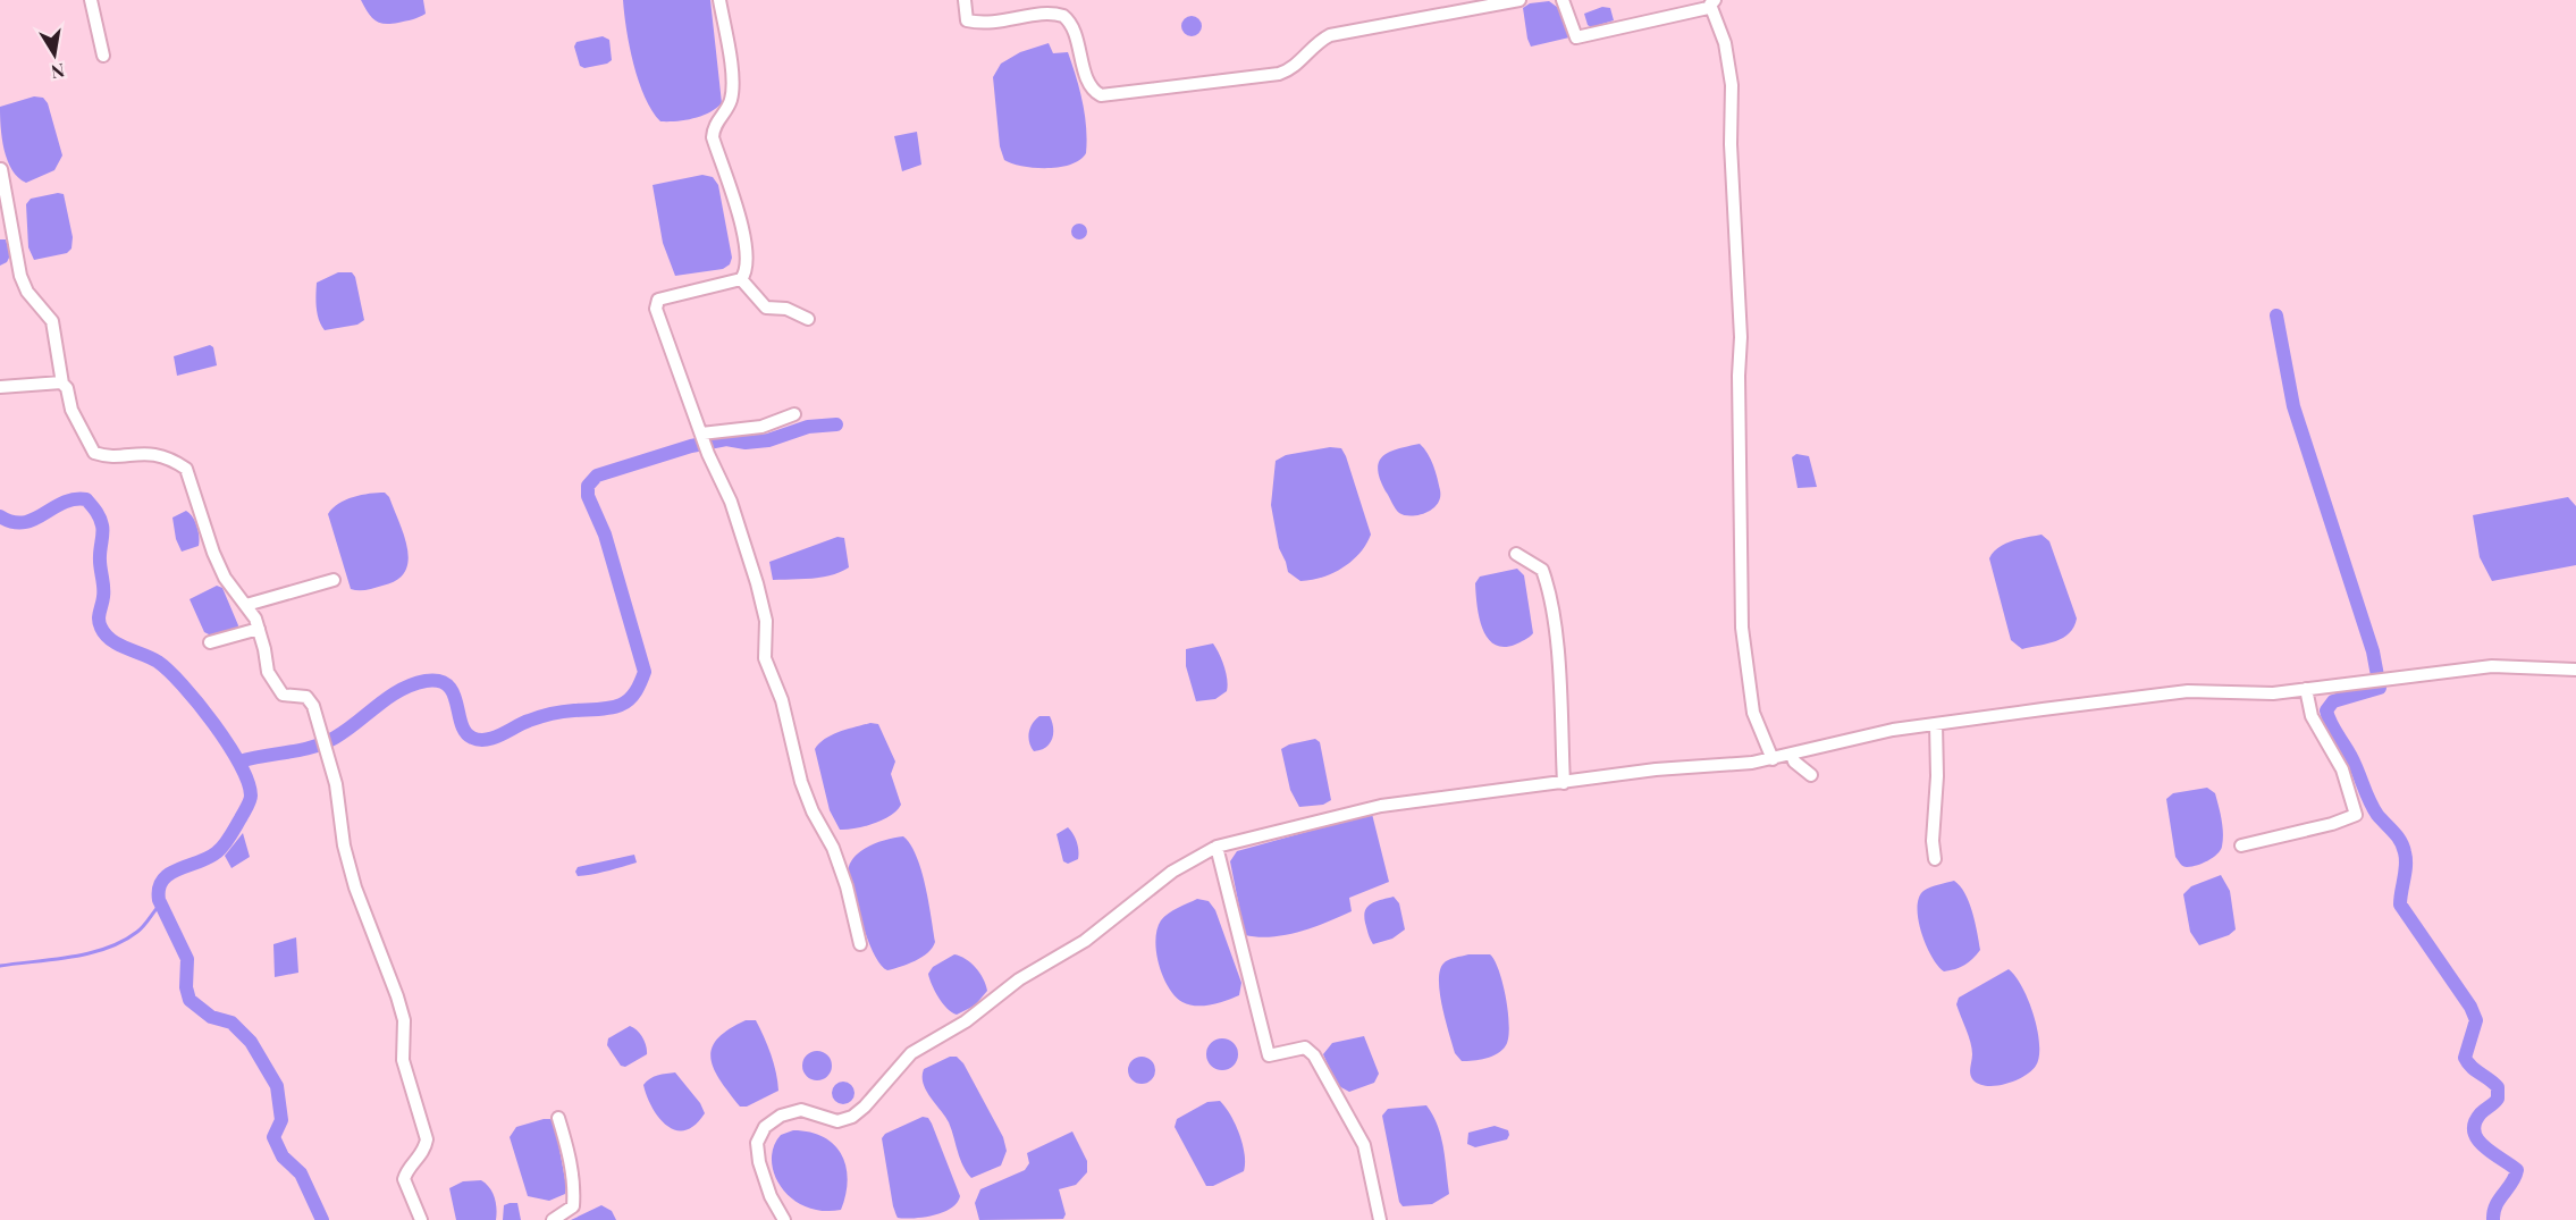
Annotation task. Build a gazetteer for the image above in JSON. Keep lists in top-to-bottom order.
{
  "north": "bottom"
}
